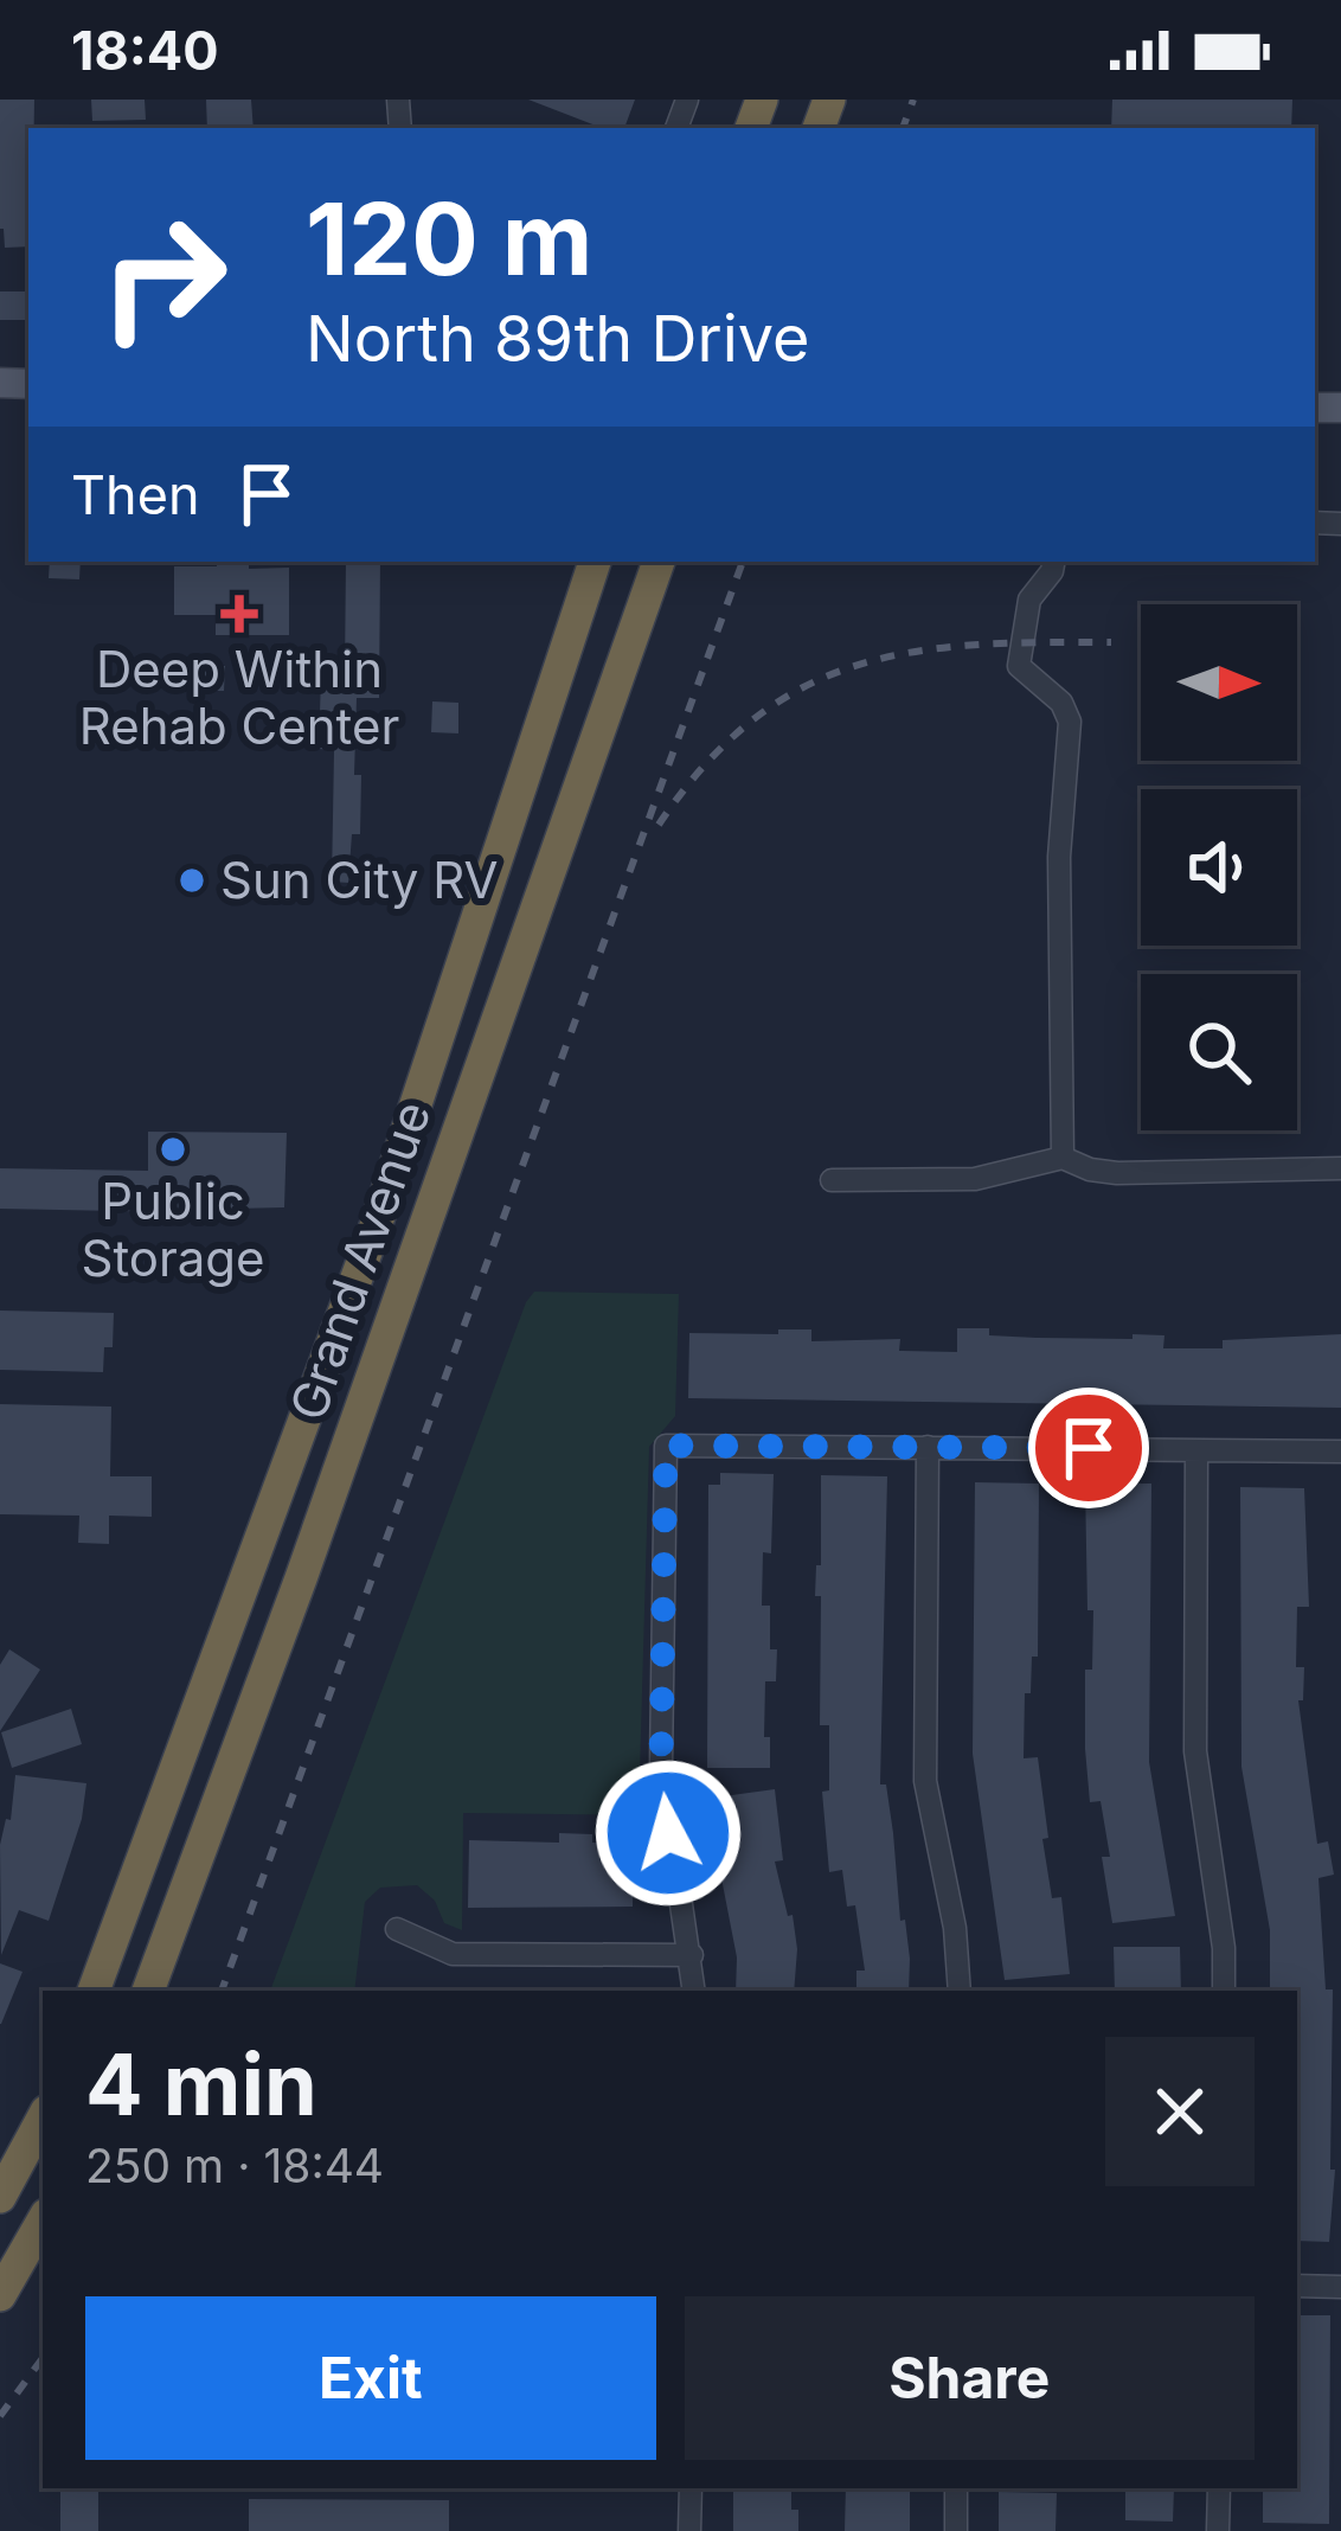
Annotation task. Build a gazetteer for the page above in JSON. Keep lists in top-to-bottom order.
{
  "streets": {
    "highway": ["Grand Avenue"]
  },
  "places": {
    "health": ["Deep Within Rehab Center"],
    "other": ["Sun City RV", "Public Storage"]
  },
  "north": "right",
  "page": {
    "status": "18:40",
    "turn": ["120 m", "North 89th Drive"],
    "then": "Then",
    "heading": ["4 min", "250 m · 18:44"],
    "buttons": ["Exit", "Share"]
  }
}
